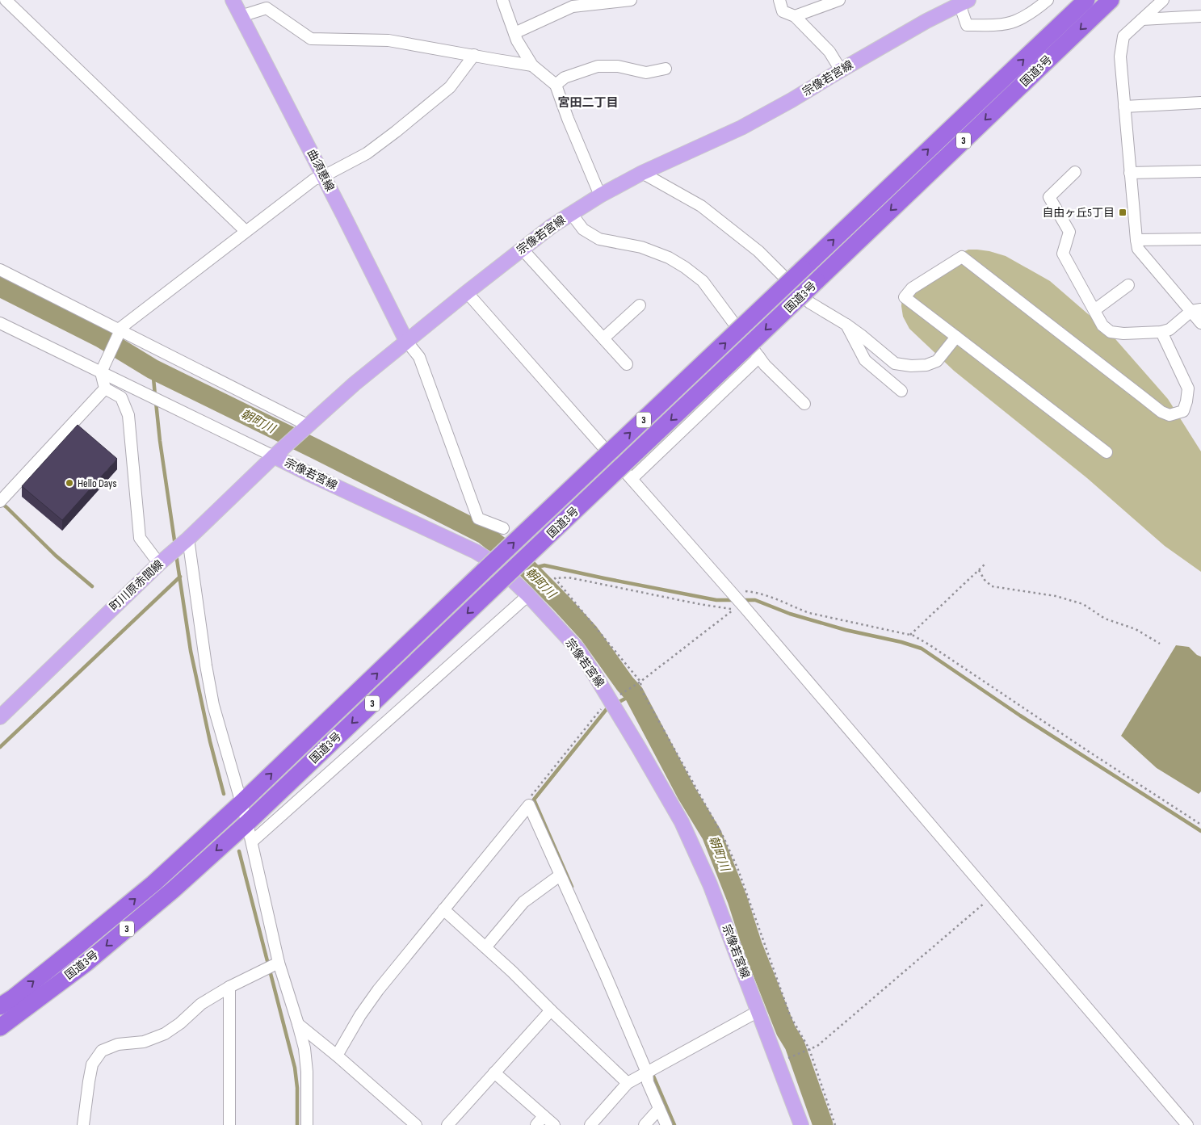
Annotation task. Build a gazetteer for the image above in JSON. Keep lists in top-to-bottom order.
{
  "streets": {
    "highway": ["国道3号", "3"],
    "main road": ["宗像若宮線", "曲須恵線", "町川原赤間線"]
  },
  "crossings": [
    ["宗像若宮線", "曲須恵線"],
    ["宗像若宮線", "町川原赤間線"]
  ],
  "districts": ["宮田二丁目"],
  "water": ["朝町川"],
  "places": {
    "transit": ["自由ヶ丘5丁目"],
    "other": ["Hello Days"]
  }
}
